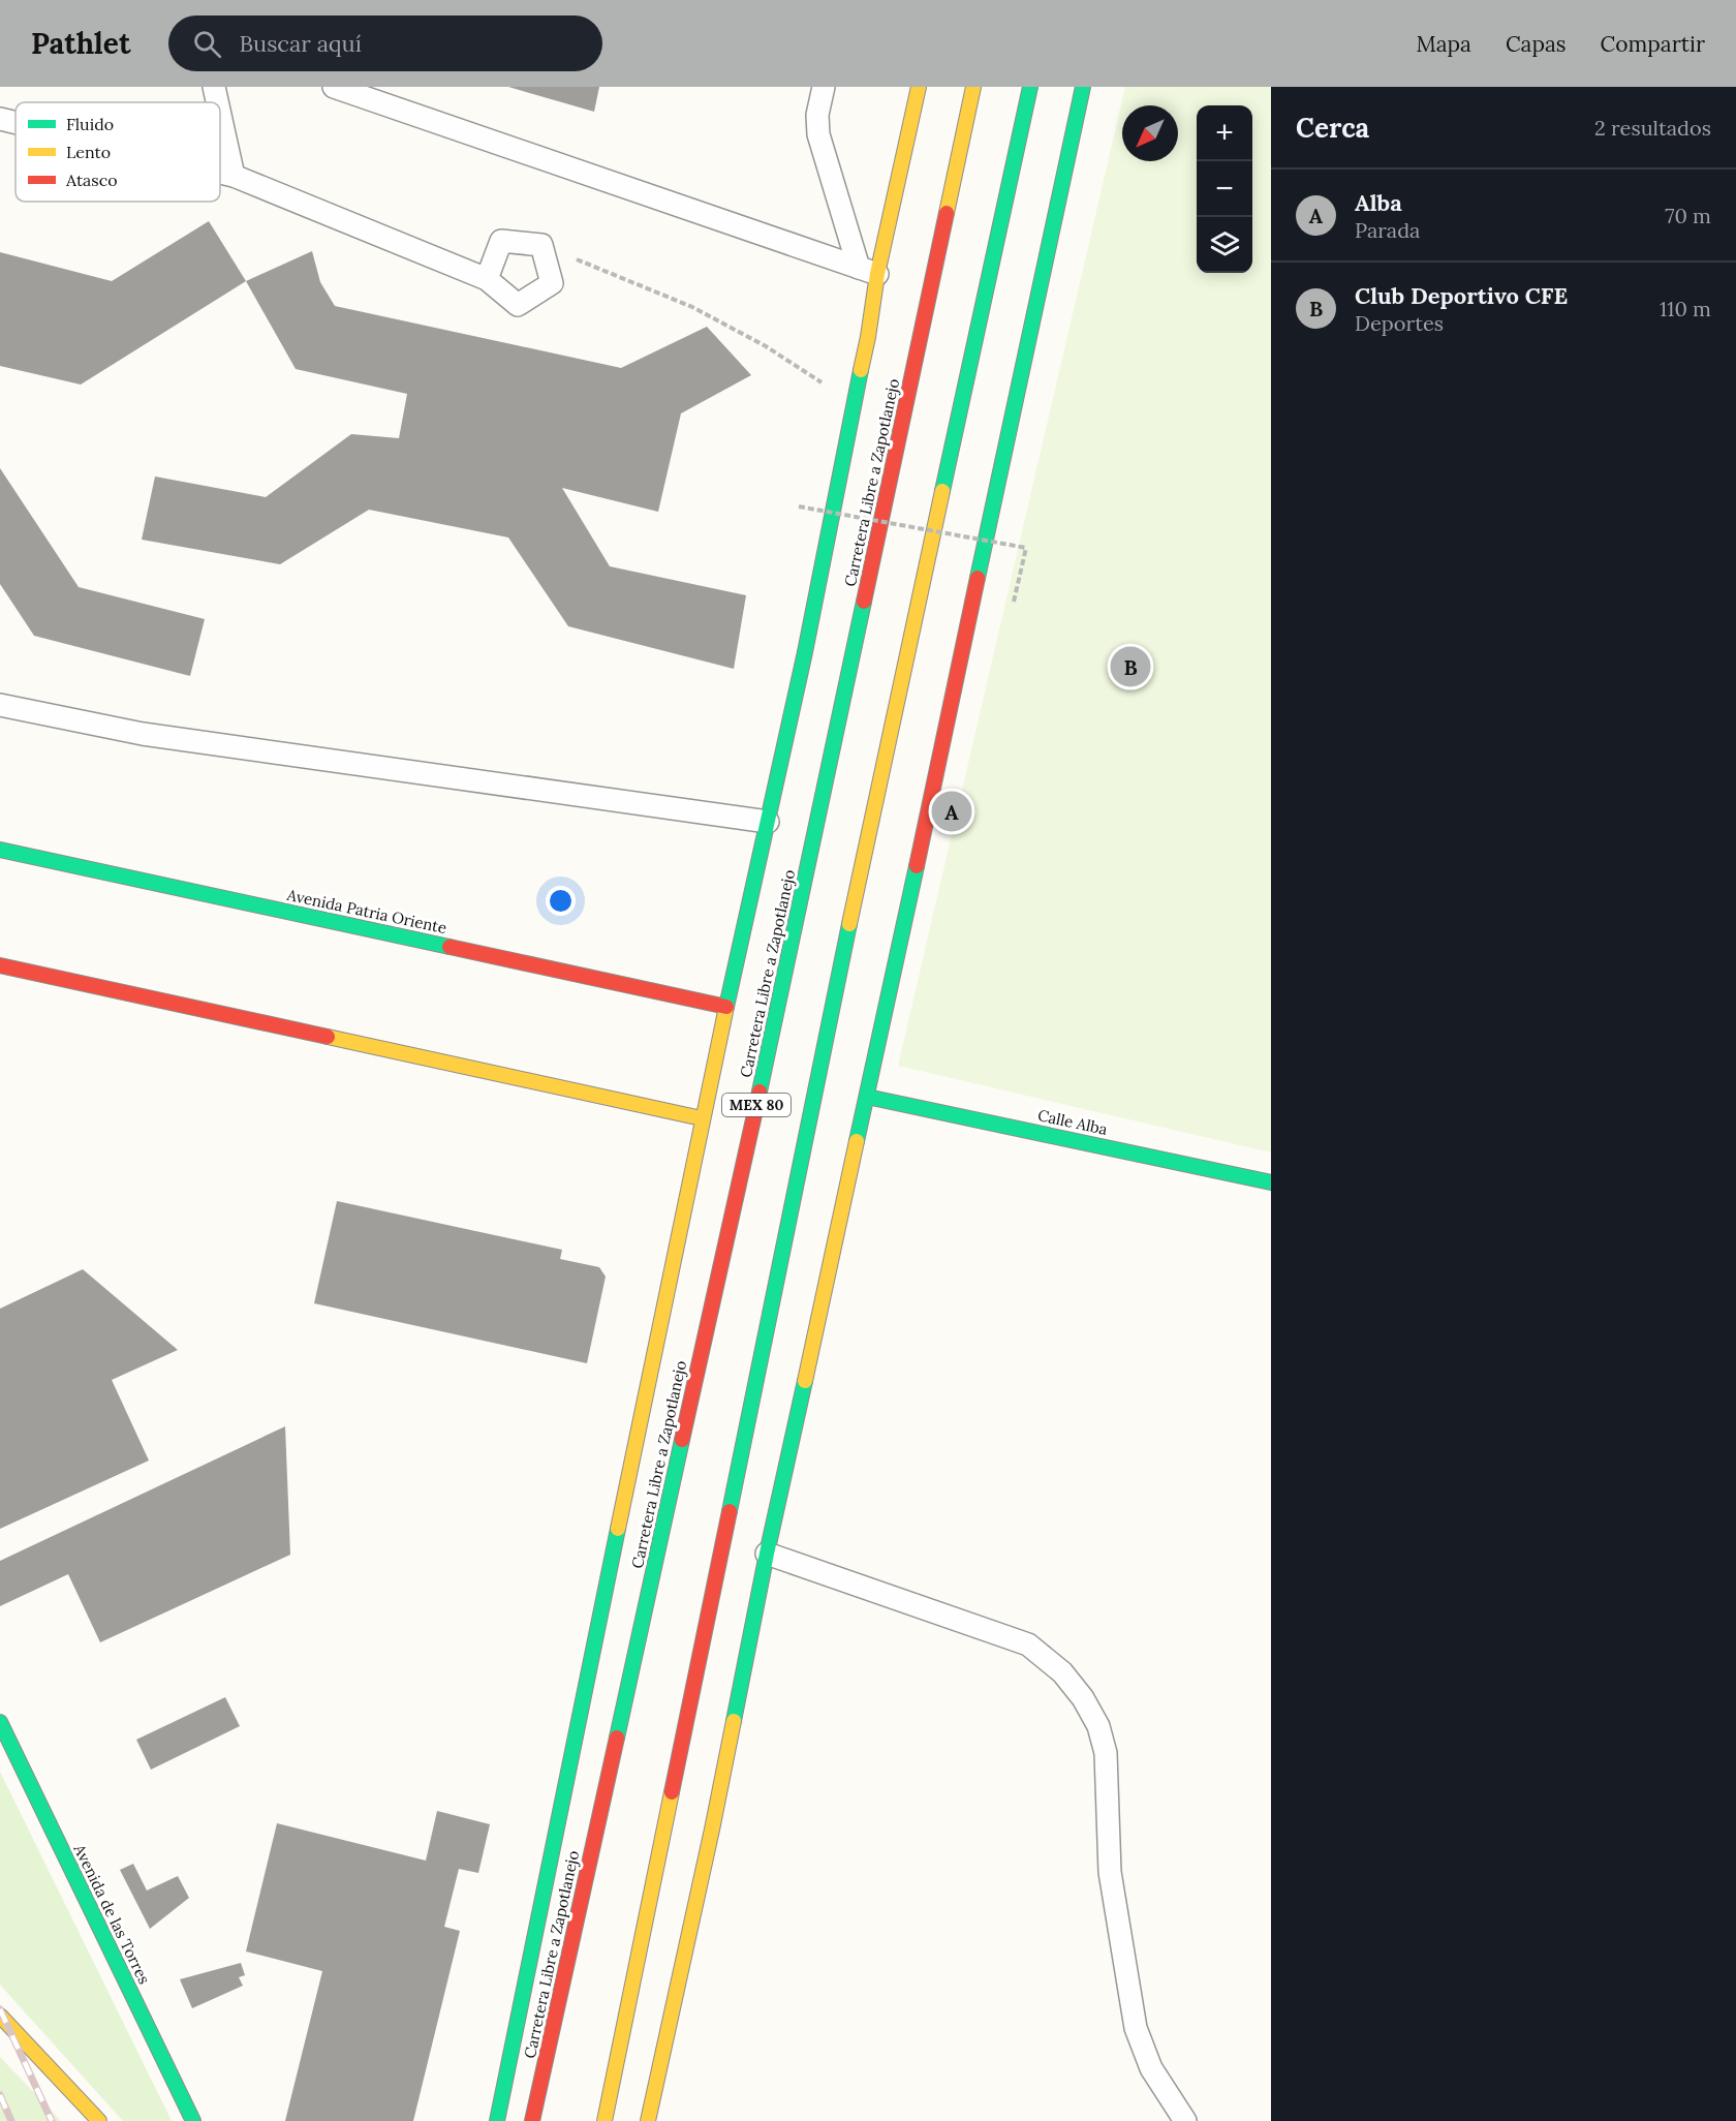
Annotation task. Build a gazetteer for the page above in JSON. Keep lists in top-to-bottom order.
{
  "streets": {
    "main road": [
      "Carretera Libre a Zapotlanejo",
      "Avenida Patria Oriente",
      "MEX 80",
      "Calle Alba",
      "Avenida de las Torres"
    ]
  },
  "crossings": [
    ["Carretera Libre a Zapotlanejo", "Avenida Patria Oriente"]
  ],
  "legend": ["Fluido", "Lento", "Atasco"],
  "north": "bottom left",
  "page": {
    "header": "Pathlet",
    "search": "Buscar aquí",
    "nav": ["Mapa", "Capas", "Compartir"],
    "heading": ["Cerca", "2 resultados"],
    "map_buttons": ["+", "−"],
    "list": [
      {
        "mark": "A",
        "name": "Alba",
        "note": "Parada",
        "value": "70 m"
      },
      {
        "mark": "B",
        "name": "Club Deportivo CFE",
        "note": "Deportes",
        "value": "110 m"
      }
    ],
    "pins": ["B", "A"]
  }
}
